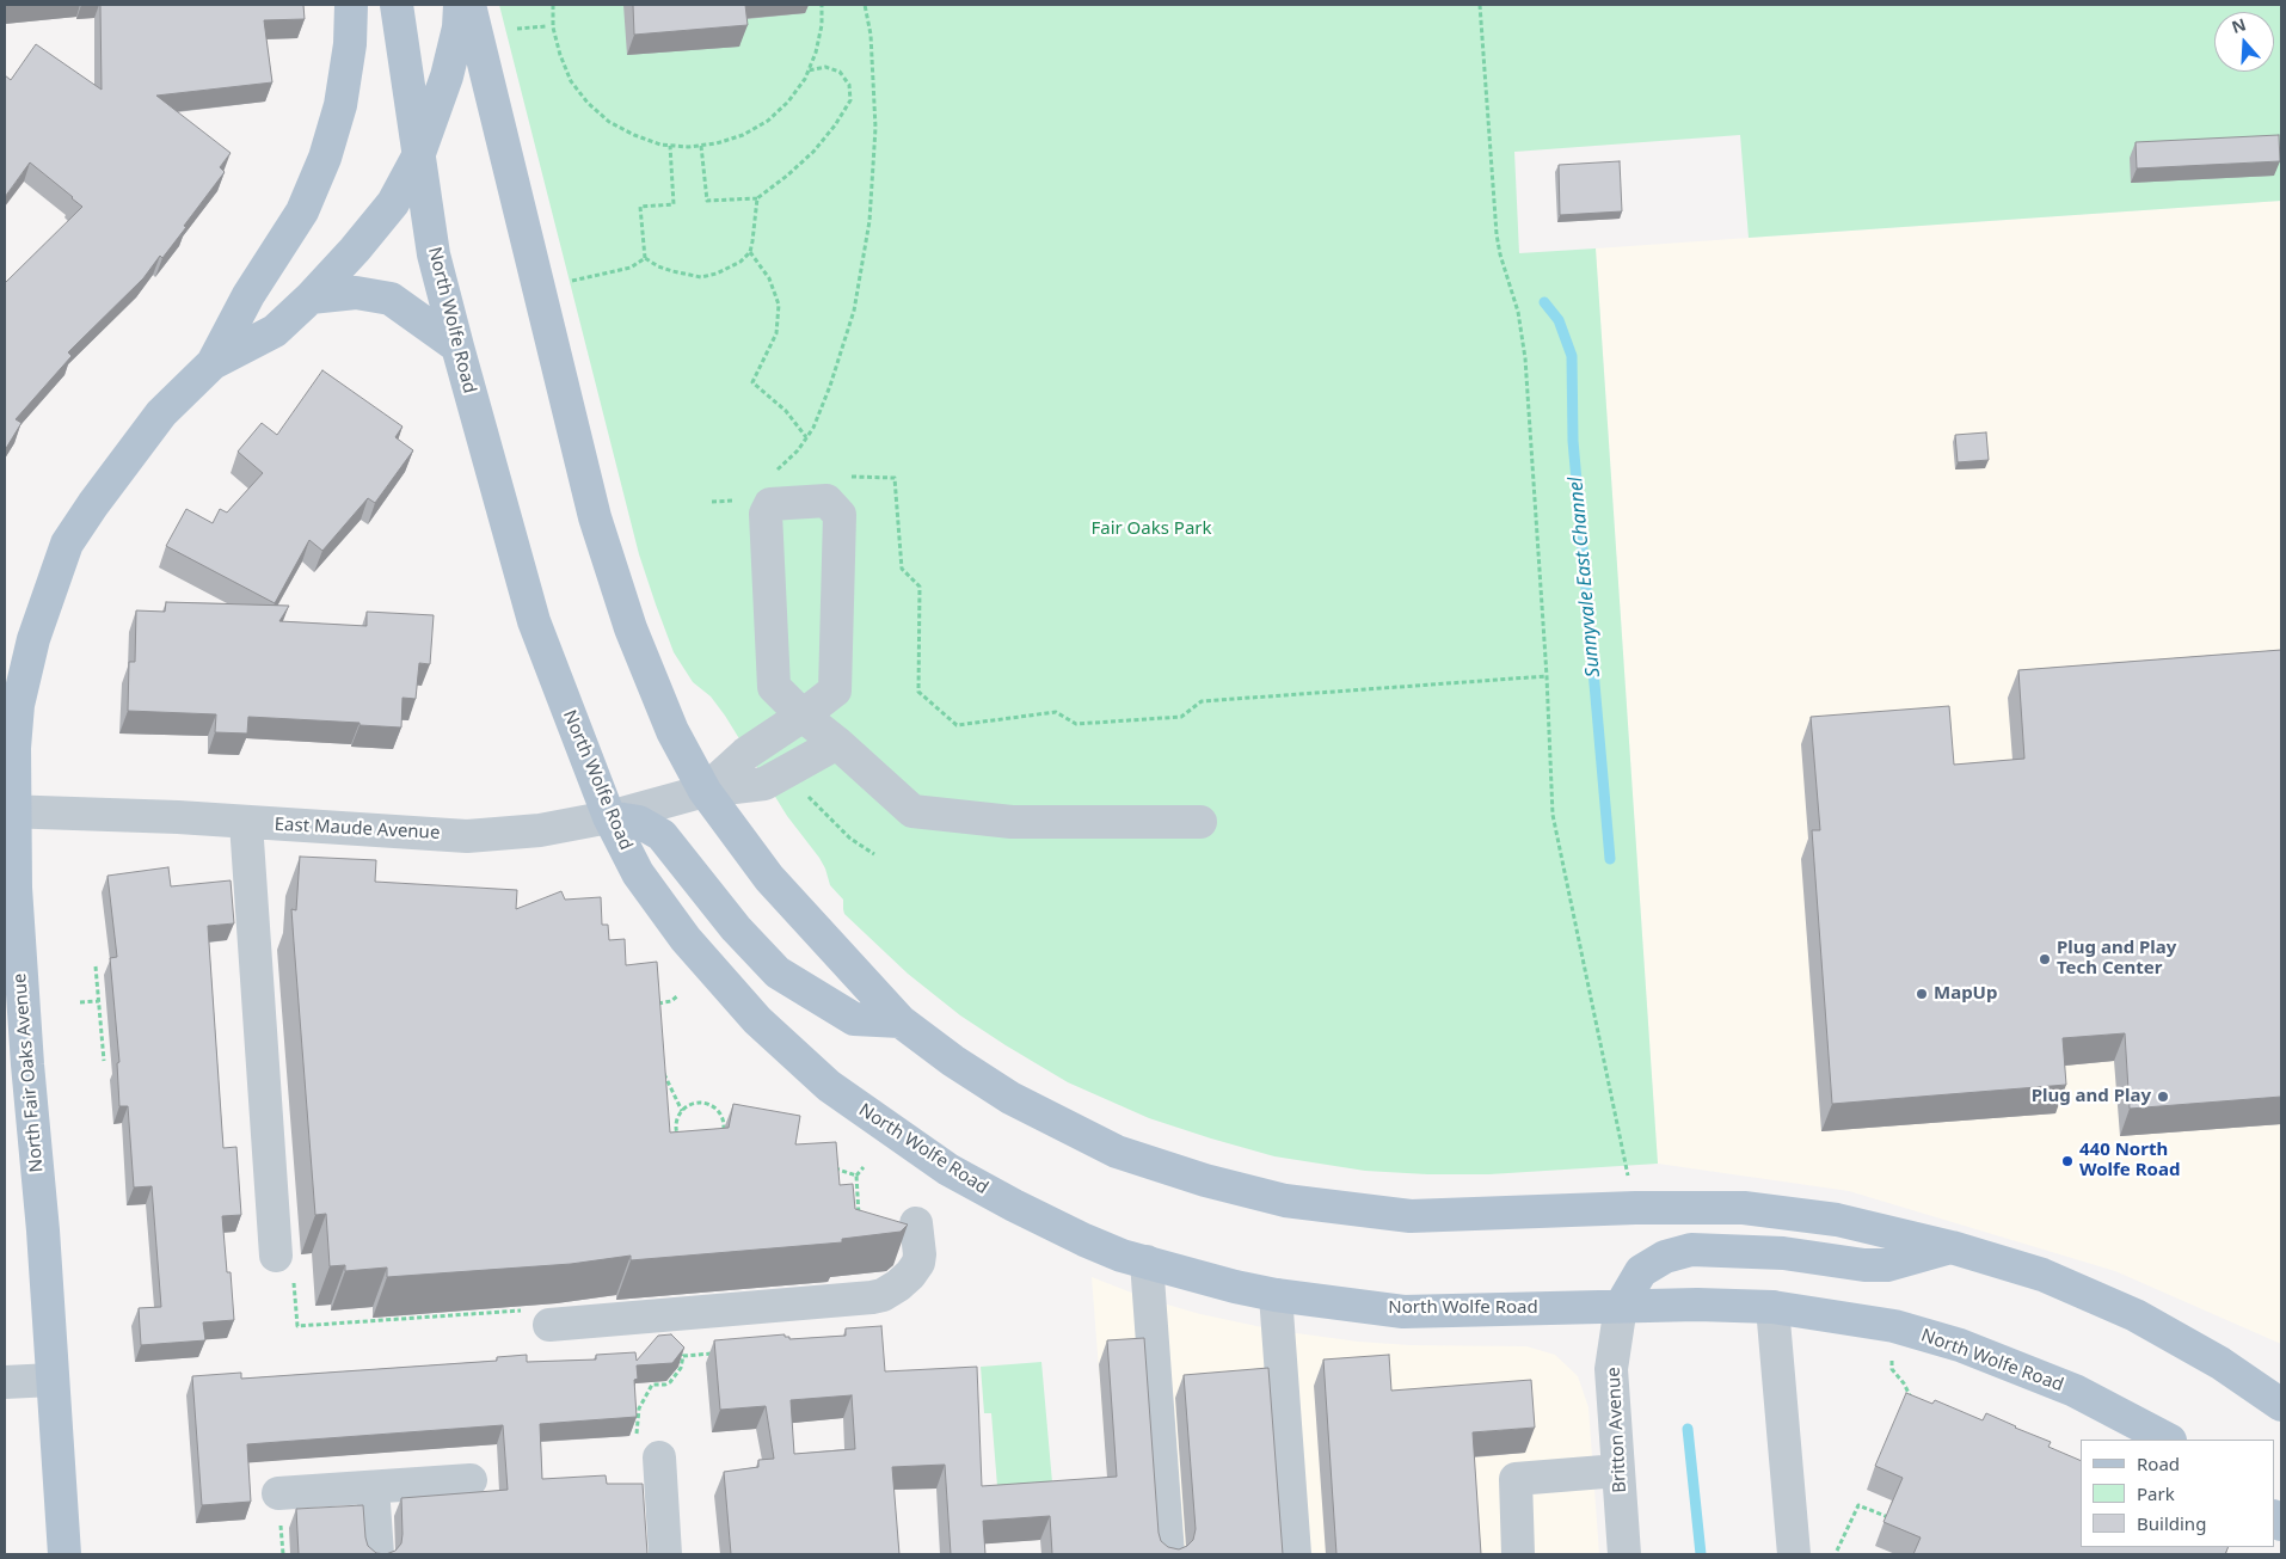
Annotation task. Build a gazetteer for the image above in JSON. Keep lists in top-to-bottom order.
{
  "streets": {
    "main road": ["North Wolfe Road", "North Fair Oaks Avenue"],
    "street": ["East Maude Avenue", "Britton Avenue"]
  },
  "crossings": [
    ["North Wolfe Road", "East Maude Avenue"],
    ["North Wolfe Road", "North Fair Oaks Avenue"],
    ["North Wolfe Road", "Britton Avenue"],
    ["East Maude Avenue", "North Fair Oaks Avenue"]
  ],
  "water": ["Sunnyvale East Channel"],
  "parks": ["Fair Oaks Park"],
  "places": [
    "Plug and Play Tech Center",
    "MapUp",
    "Plug and Play",
    "440 North Wolfe Road"
  ],
  "legend": ["Road", "Park", "Building"],
  "north": "top"
}
